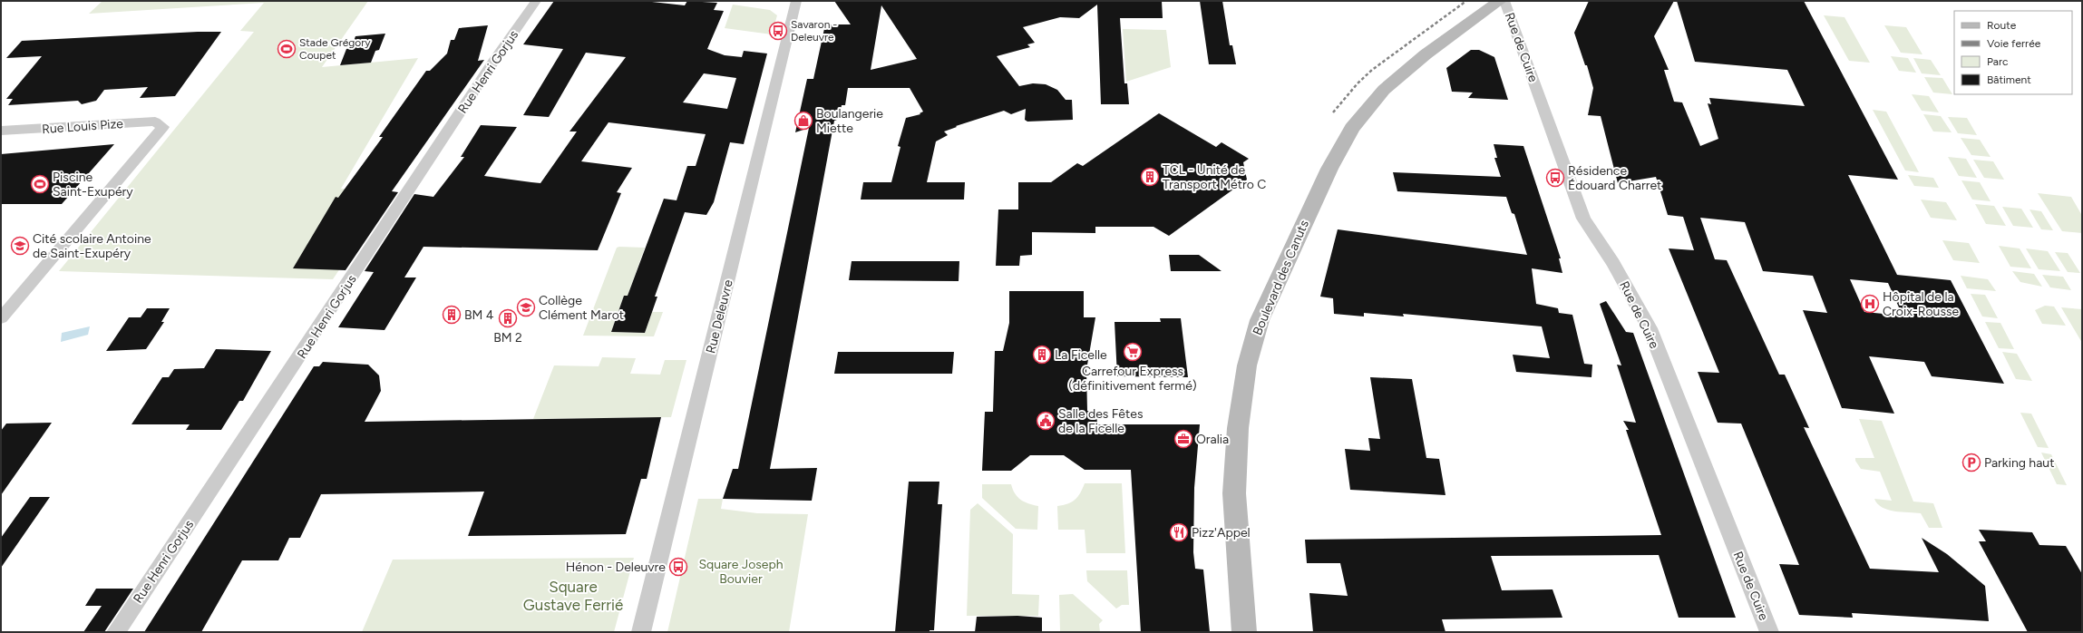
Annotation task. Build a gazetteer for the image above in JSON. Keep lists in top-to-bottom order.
{
  "streets": {
    "main road": ["Boulevard des Canuts"],
    "street": [
      "Rue de Cuire",
      "Rue Henri Gorjus",
      "Rue Louis Pize",
      "Rue Deleuvre"
    ]
  },
  "parks": ["Square Joseph Bouvier", "Square Gustave Ferrié"],
  "places": {
    "bus stop": ["Savaron - Deleuvre", "Résidence Édouard Charret", "Hénon - Deleuvre"],
    "sports": ["Stade Grégory Coupet", "Piscine Saint-Exupéry"],
    "shop": ["Boulangerie Miette"],
    "building": [
      "TCL - Unité de Transport Métro C",
      "BM 4",
      "BM 2",
      "La Ficelle"
    ],
    "school or university": ["Cité scolaire Antoine de Saint-Exupéry", "Collège Clément Marot"],
    "hospital": ["Hôpital de la Croix-Rousse"],
    "supermarket": ["Carrefour Express (définitivement fermé)"],
    "public building": ["Salle des Fêtes de la Ficelle"],
    "office": ["Oralia"],
    "parking": ["Parking haut"],
    "restaurant": ["Pizz'Appel"]
  },
  "legend": [
    "Route",
    "Voie ferrée",
    "Parc",
    "Bâtiment"
  ]
}
